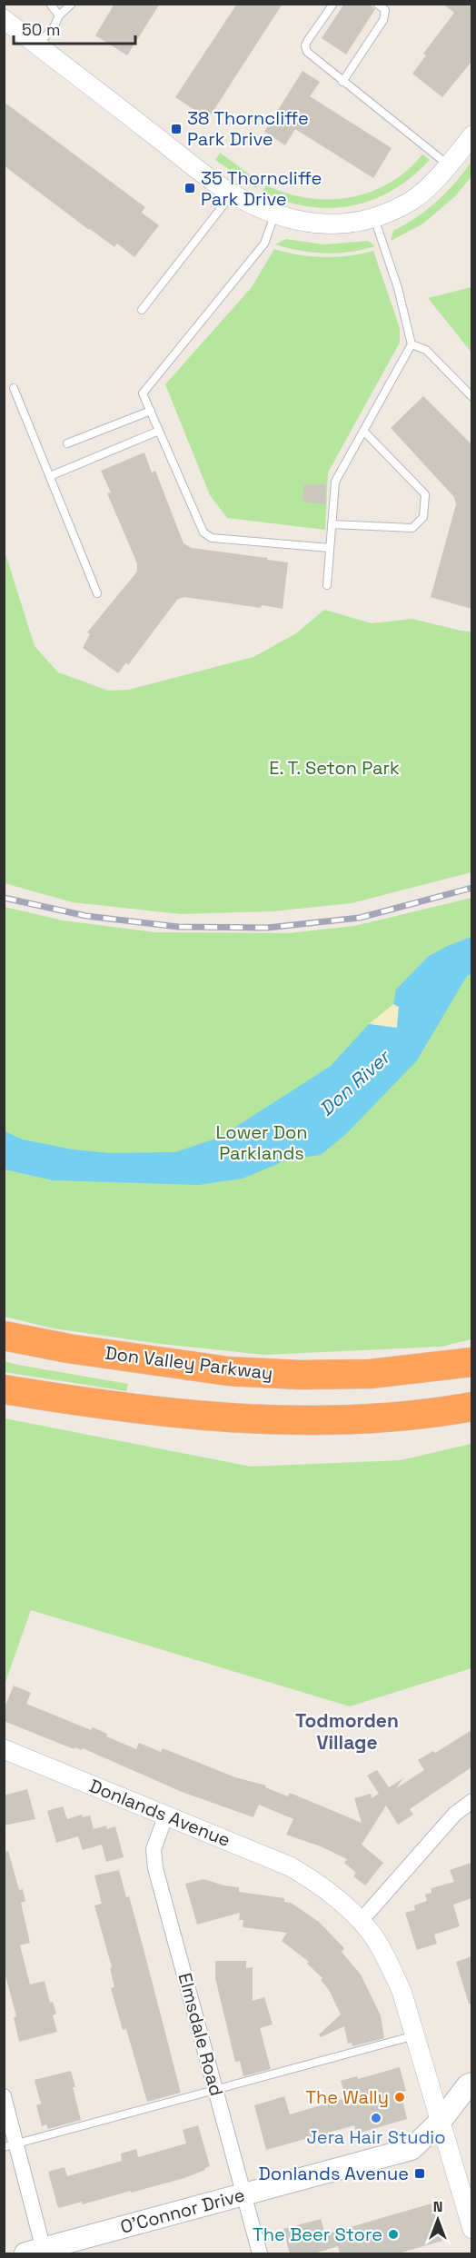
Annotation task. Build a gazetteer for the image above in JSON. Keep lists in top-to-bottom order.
{
  "streets": {
    "highway": ["Don Valley Parkway"],
    "main road": ["O'Connor Drive"],
    "street": ["Donlands Avenue", "Elmsdale Road"]
  },
  "crossings": [
    ["Donlands Avenue", "Elmsdale Road"],
    ["Donlands Avenue", "O'Connor Drive"],
    ["Elmsdale Road", "O'Connor Drive"]
  ],
  "districts": ["Todmorden Village"],
  "water": ["Don River"],
  "parks": ["E. T. Seton Park", "Lower Don Parklands"],
  "places": {
    "transit": ["38 Thorncliffe Park Drive", "35 Thorncliffe Park Drive", "Donlands Avenue"],
    "other": ["The Wally", "Jera Hair Studio", "The Beer Store"]
  },
  "scale_bar": "50 m",
  "north": "top"
}
